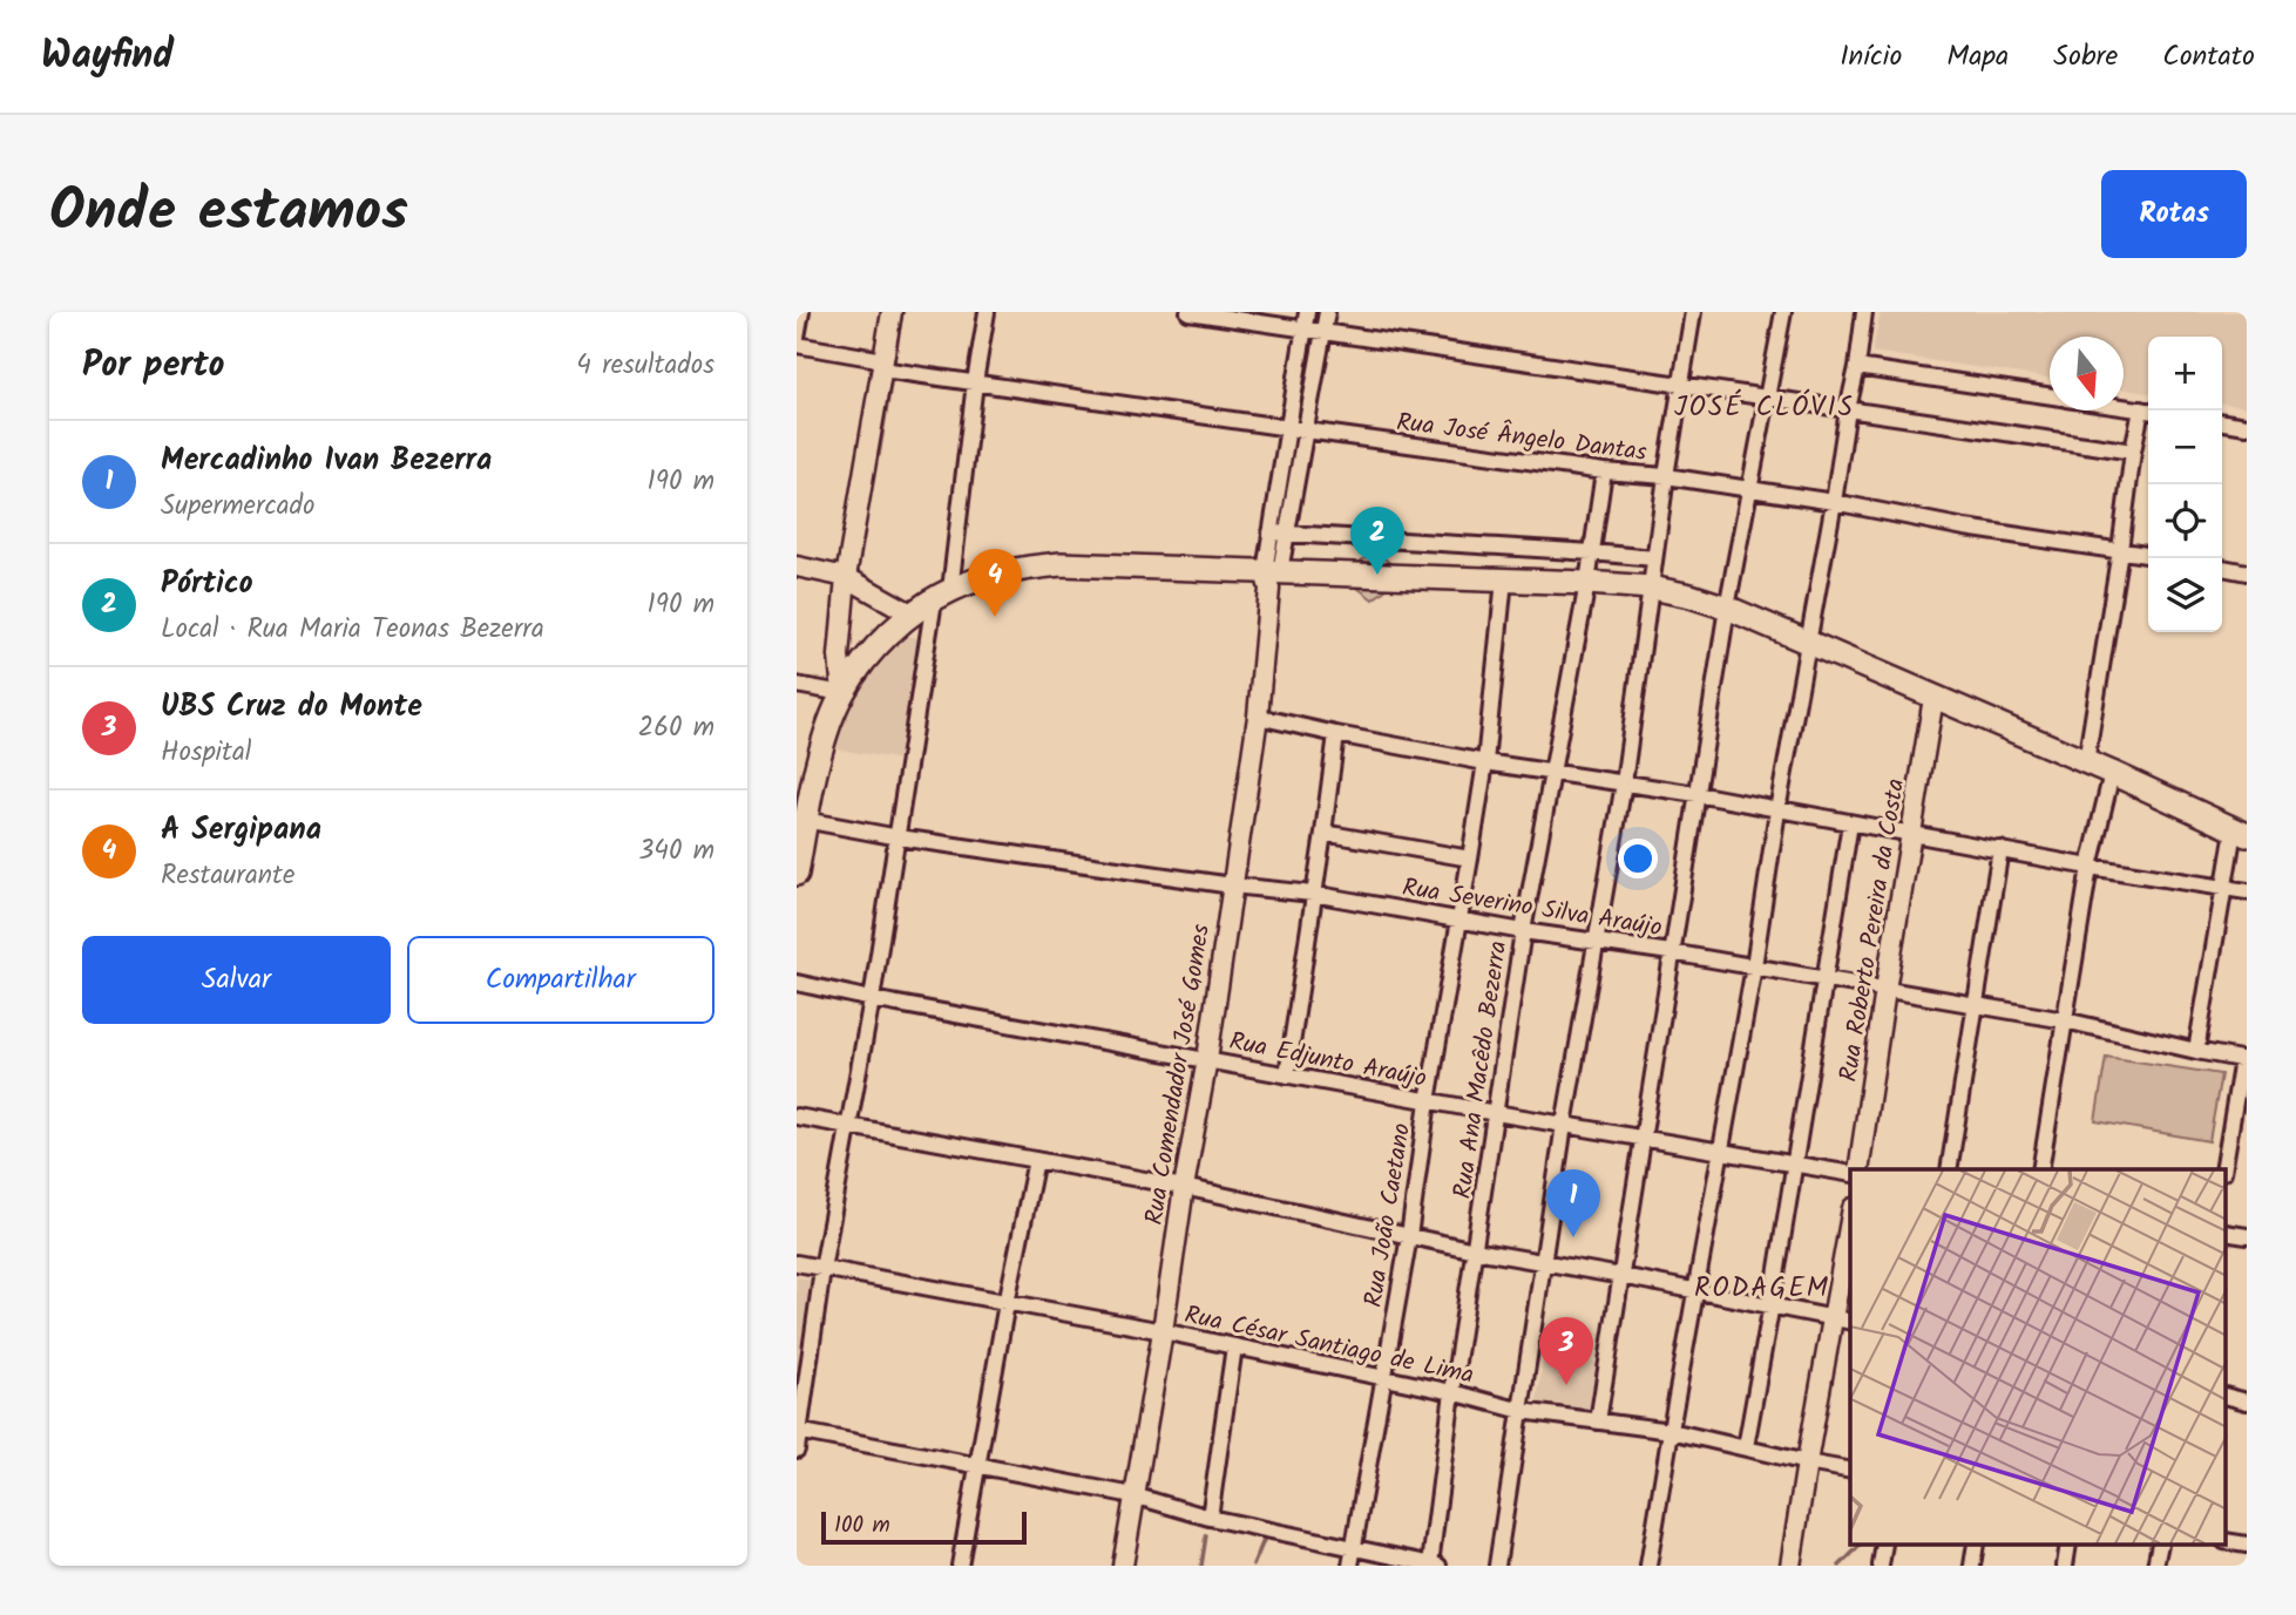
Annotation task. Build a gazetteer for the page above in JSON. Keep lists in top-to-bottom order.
{
  "streets": {
    "street": [
      "Rua José Ângelo Dantas",
      "Rua Severino Silva Araújo",
      "Rua Roberto Pereira da Costa",
      "Rua Edjunto Araújo",
      "Rua Ana Macêdo Bezerra",
      "Rua Comendador José Gomes",
      "Rua João Caetano",
      "Rua César Santiago de Lima"
    ]
  },
  "crossings": [
    ["Rua José Ângelo Dantas", "Rua Ana Macêdo Bezerra"],
    ["Rua Severino Silva Araújo", "Rua Roberto Pereira da Costa"],
    ["Rua Severino Silva Araújo", "Rua Ana Macêdo Bezerra"],
    ["Rua Severino Silva Araújo", "Rua Comendador José Gomes"],
    ["Rua Severino Silva Araújo", "Rua João Caetano"],
    ["Rua Edjunto Araújo", "Rua Ana Macêdo Bezerra"],
    ["Rua Edjunto Araújo", "Rua Comendador José Gomes"],
    ["Rua Edjunto Araújo", "Rua João Caetano"],
    ["Rua Ana Macêdo Bezerra", "Rua César Santiago de Lima"],
    ["Rua Comendador José Gomes", "Rua César Santiago de Lima"],
    ["Rua João Caetano", "Rua César Santiago de Lima"]
  ],
  "districts": ["JOSÉ CLÓVIS", "RODAGEM"],
  "scale_bar": "100 m",
  "north": "bottom",
  "page": {
    "header": "Wayfind",
    "nav": [
      "Início",
      "Mapa",
      "Sobre",
      "Contato"
    ],
    "title": "Onde estamos",
    "buttons": [
      "Rotas",
      ["Salvar", "Compartilhar"]
    ],
    "heading": ["Por perto", "4 resultados"],
    "map_buttons": ["+", "−"],
    "list": [
      {
        "mark": "1",
        "name": "Mercadinho Ivan Bezerra",
        "note": "Supermercado",
        "value": "190 m"
      },
      {
        "mark": "2",
        "name": "Pórtico",
        "note": "Local · Rua Maria Teonas Bezerra",
        "value": "190 m"
      },
      {
        "mark": "3",
        "name": "UBS Cruz do Monte",
        "note": "Hospital",
        "value": "260 m"
      },
      {
        "mark": "4",
        "name": "A Sergipana",
        "note": "Restaurante",
        "value": "340 m"
      }
    ],
    "pins": [
      "2",
      "4",
      "1",
      "3"
    ],
    "scale": "100 m"
  }
}
